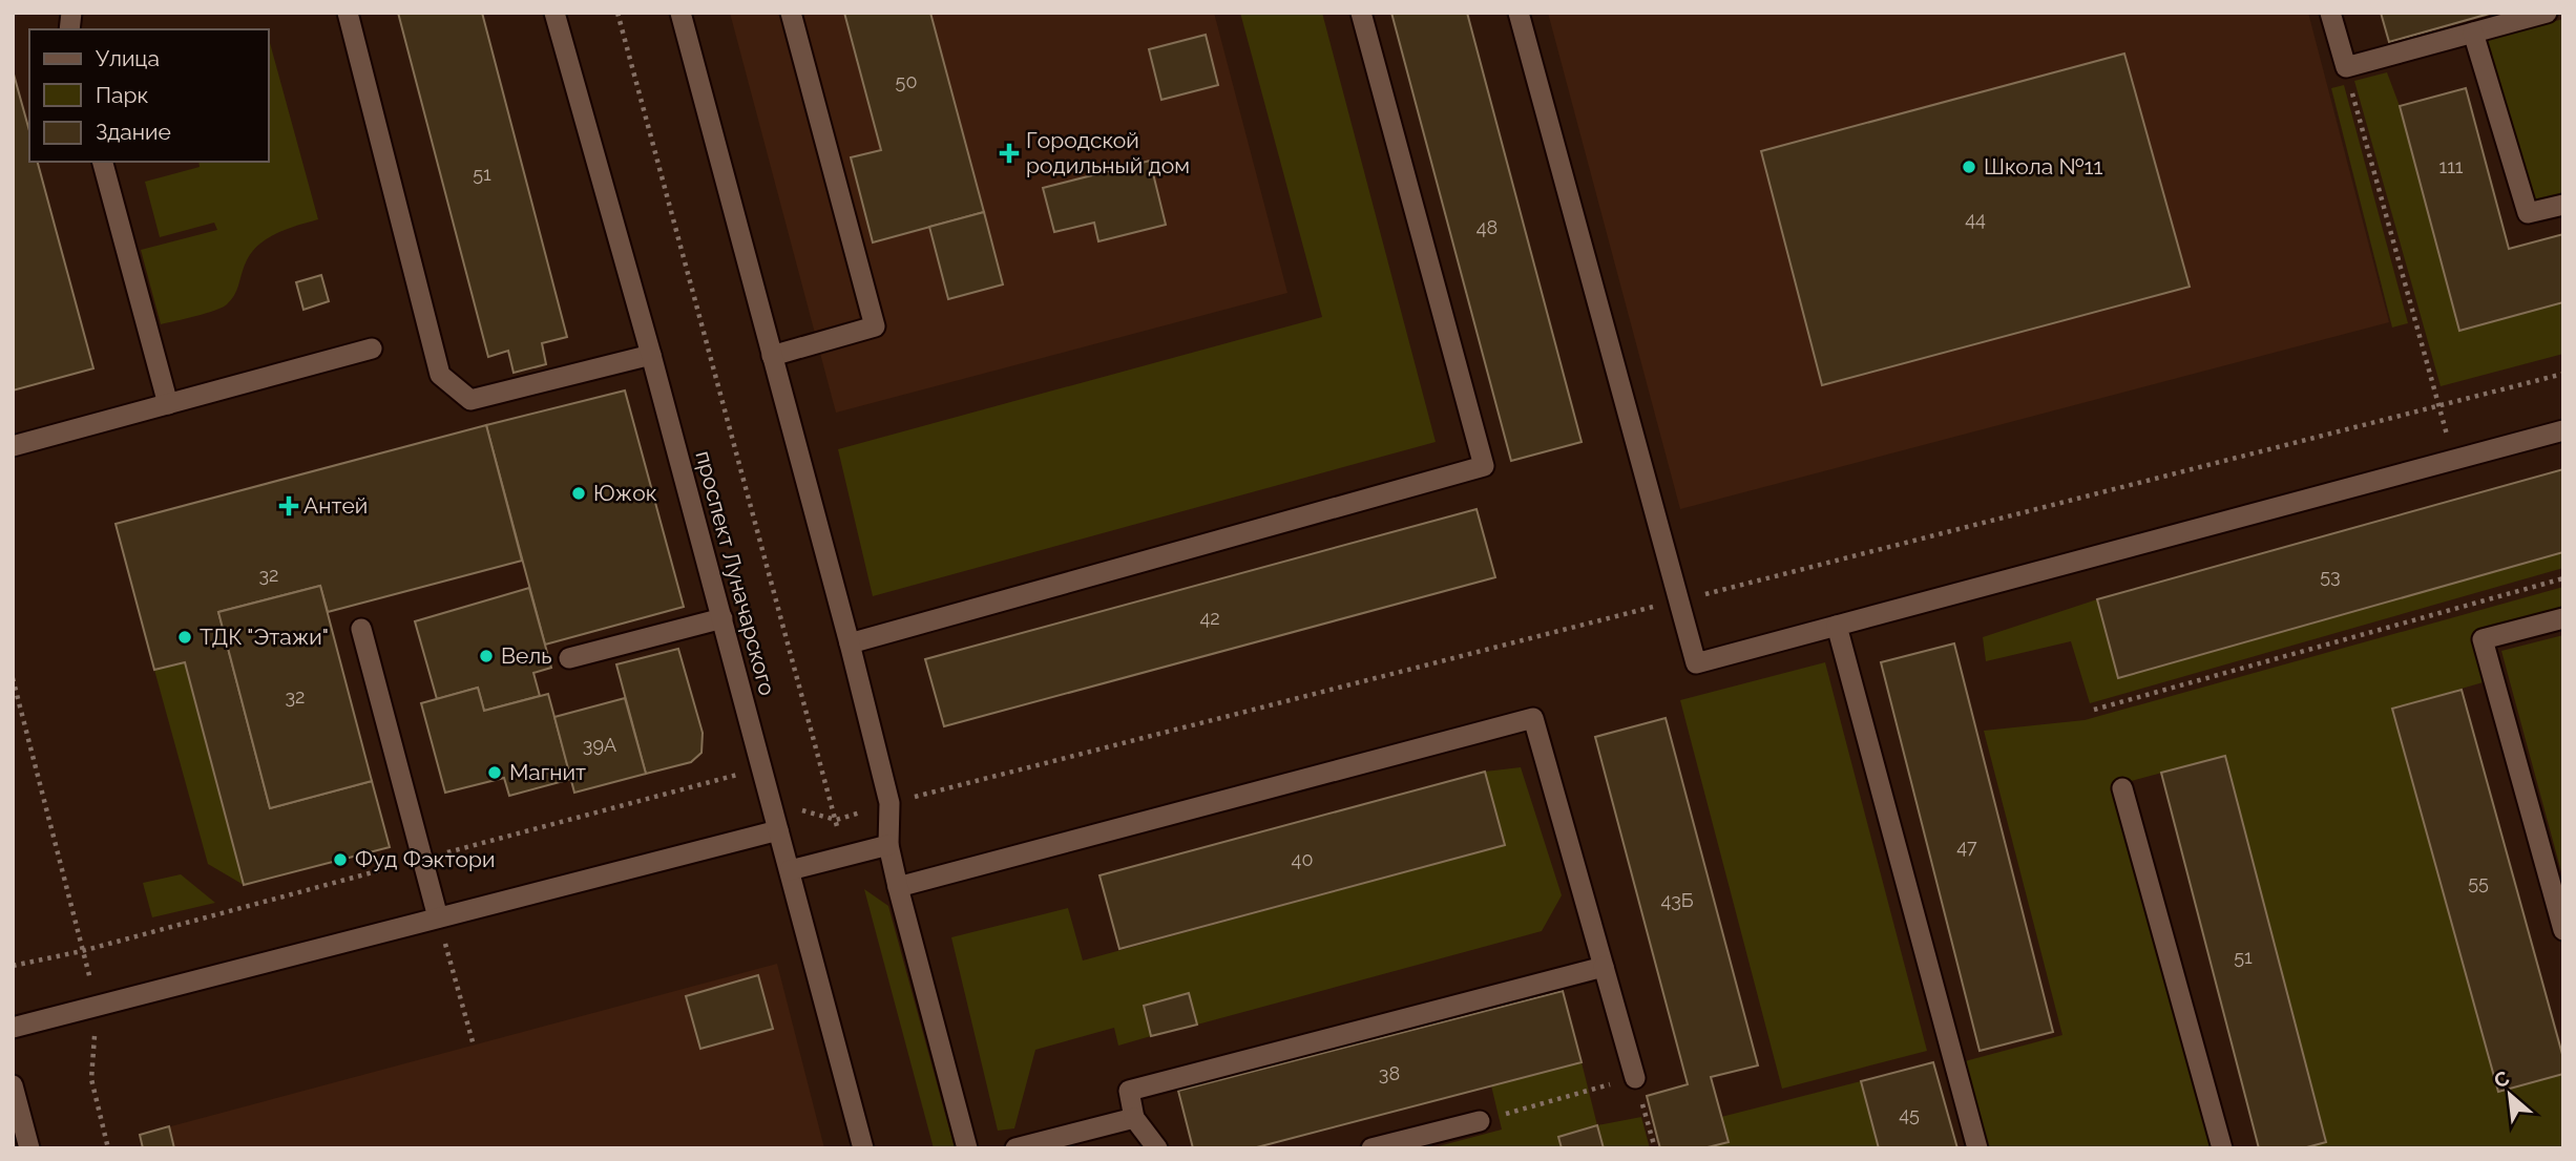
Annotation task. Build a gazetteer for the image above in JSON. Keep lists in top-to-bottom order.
{
  "streets": {
    "street": ["проспект Луначарского"]
  },
  "places": {
    "health": ["Городской родильный дом", "Антей"],
    "other": [
      "Школа №11",
      "Южок",
      "ТДК \"Этажи\"",
      "Вель",
      "Магнит",
      "Фуд Фэктори"
    ]
  },
  "house_numbers": [
    "50",
    "111",
    "51",
    "44",
    "48",
    "32",
    "53",
    "42",
    "32",
    "39А",
    "47",
    "40",
    "55",
    "43Б",
    "51",
    "38",
    "45"
  ],
  "legend": ["Улица", "Парк", "Здание"],
  "north": "top left"
}
